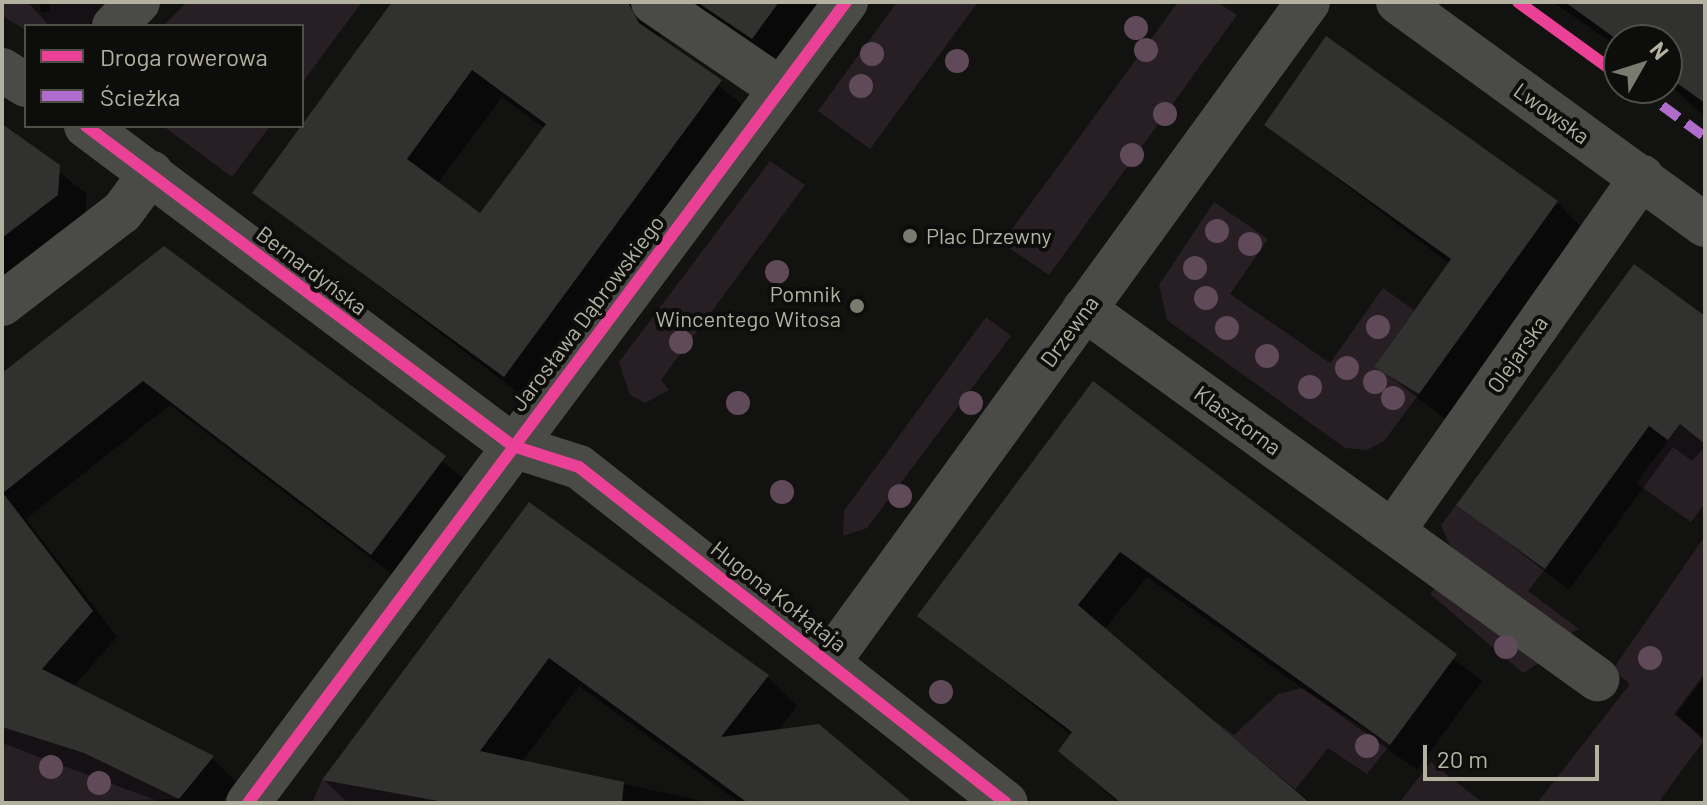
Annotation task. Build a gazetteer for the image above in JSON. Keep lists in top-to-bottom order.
{
  "streets": {
    "street": [
      "Lwowska",
      "Bernardyńska",
      "Jarosława Dąbrowskiego",
      "Drzewna",
      "Olejarska",
      "Klasztorna",
      "Hugona Kołłątaja"
    ]
  },
  "crossings": [
    ["Lwowska", "Olejarska"],
    ["Bernardyńska", "Jarosława Dąbrowskiego"],
    ["Bernardyńska", "Hugona Kołłątaja"],
    ["Jarosława Dąbrowskiego", "Hugona Kołłątaja"],
    ["Drzewna", "Klasztorna"],
    ["Drzewna", "Hugona Kołłątaja"],
    ["Olejarska", "Klasztorna"]
  ],
  "places": ["Plac Drzewny", "Pomnik Wincentego Witosa"],
  "legend": ["Droga rowerowa", "Ścieżka"],
  "scale_bar": "20 m",
  "north": "top right"
}
